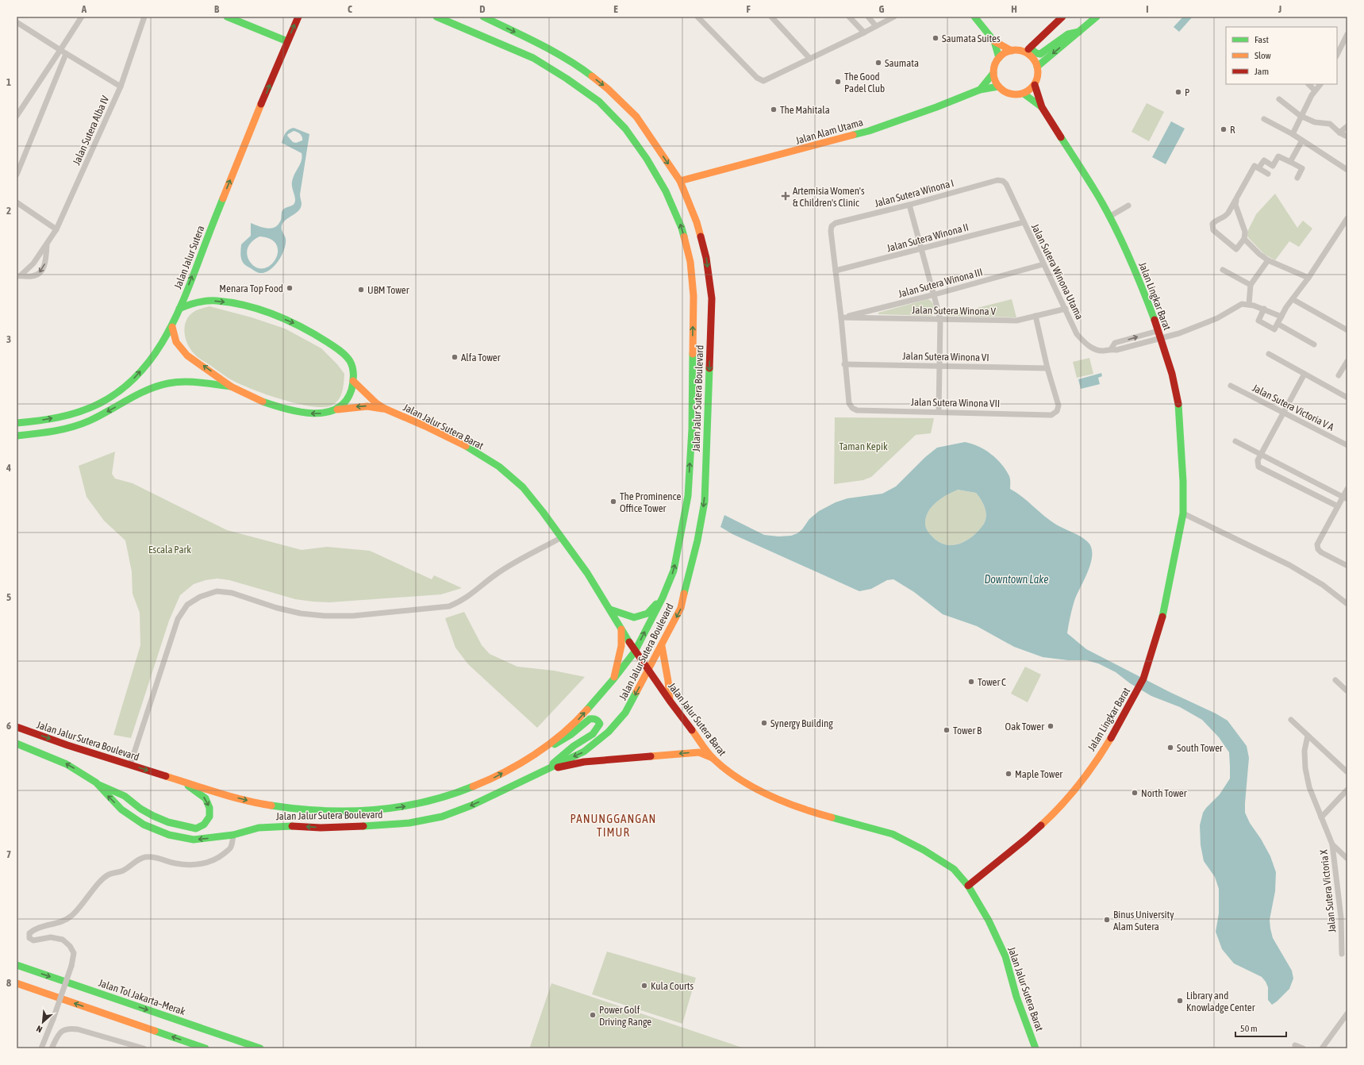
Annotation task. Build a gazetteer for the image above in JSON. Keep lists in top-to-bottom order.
{
  "streets": {
    "main road": [
      "Jalan Alam Utama",
      "Jalan Jalur Sutera",
      "Jalan Lingkar Barat",
      "Jalan Jalur Sutera Boulevard",
      "Jalan Jalur Sutera Barat",
      "Jalan Tol Jakarta–Merak"
    ],
    "street": [
      "Jalan Sutera Alba IV",
      "Jalan Sutera Winona I",
      "Jalan Sutera Winona II",
      "Jalan Sutera Winona Utama",
      "Jalan Sutera Winona III",
      "Jalan Sutera Winona V",
      "Jalan Sutera Winona VI",
      "Jalan Sutera Winona VII",
      "Jalan Sutera Victoria V A",
      "Jalan Sutera Victoria X"
    ]
  },
  "crossings": [
    ["Jalan Alam Utama", "Jalan Lingkar Barat"],
    ["Jalan Alam Utama", "Jalan Jalur Sutera Boulevard"],
    ["Jalan Sutera Winona I", "Jalan Sutera Winona II"],
    ["Jalan Sutera Winona I", "Jalan Sutera Winona Utama"],
    ["Jalan Sutera Winona II", "Jalan Sutera Winona Utama"],
    ["Jalan Sutera Winona Utama", "Jalan Sutera Winona III"],
    ["Jalan Sutera Winona Utama", "Jalan Lingkar Barat"],
    ["Jalan Sutera Winona Utama", "Jalan Sutera Winona V"],
    ["Jalan Sutera Winona III", "Jalan Sutera Winona V"],
    ["Jalan Lingkar Barat", "Jalan Jalur Sutera Barat"],
    ["Jalan Sutera Winona VI", "Jalan Sutera Winona VII"],
    ["Jalan Jalur Sutera Boulevard", "Jalan Jalur Sutera Barat"]
  ],
  "one_way": ["Jalan Jalur Sutera"],
  "districts": ["PANUNGGANGAN TIMUR"],
  "water": ["Downtown Lake"],
  "parks": ["Taman Kepik", "Escala Park"],
  "places": {
    "other": [
      "Saumata Suites",
      "Saumata",
      "The Good Padel Club",
      "P",
      "The Mahitala",
      "R",
      "Menara Top Food",
      "UBM Tower",
      "Alfa Tower",
      "The Prominence Office Tower",
      "Tower C",
      "Synergy Building",
      "Oak Tower",
      "Tower B",
      "South Tower",
      "Maple Tower",
      "North Tower",
      "Binus University Alam Sutera",
      "Kula Courts",
      "Library and Knowladge Center",
      "Power Golf Driving Range"
    ],
    "health": ["Artemisia Women's & Children's Clinic"]
  },
  "legend": ["Fast", "Slow", "Jam"],
  "scale_bar": "50 m",
  "north": "bottom left",
  "grid": {
    "columns": [
      "A",
      "B",
      "C",
      "D",
      "E",
      "F",
      "G",
      "H",
      "I",
      "J"
    ],
    "rows": [
      "1",
      "2",
      "3",
      "4",
      "5",
      "6",
      "7",
      "8"
    ]
  }
}
